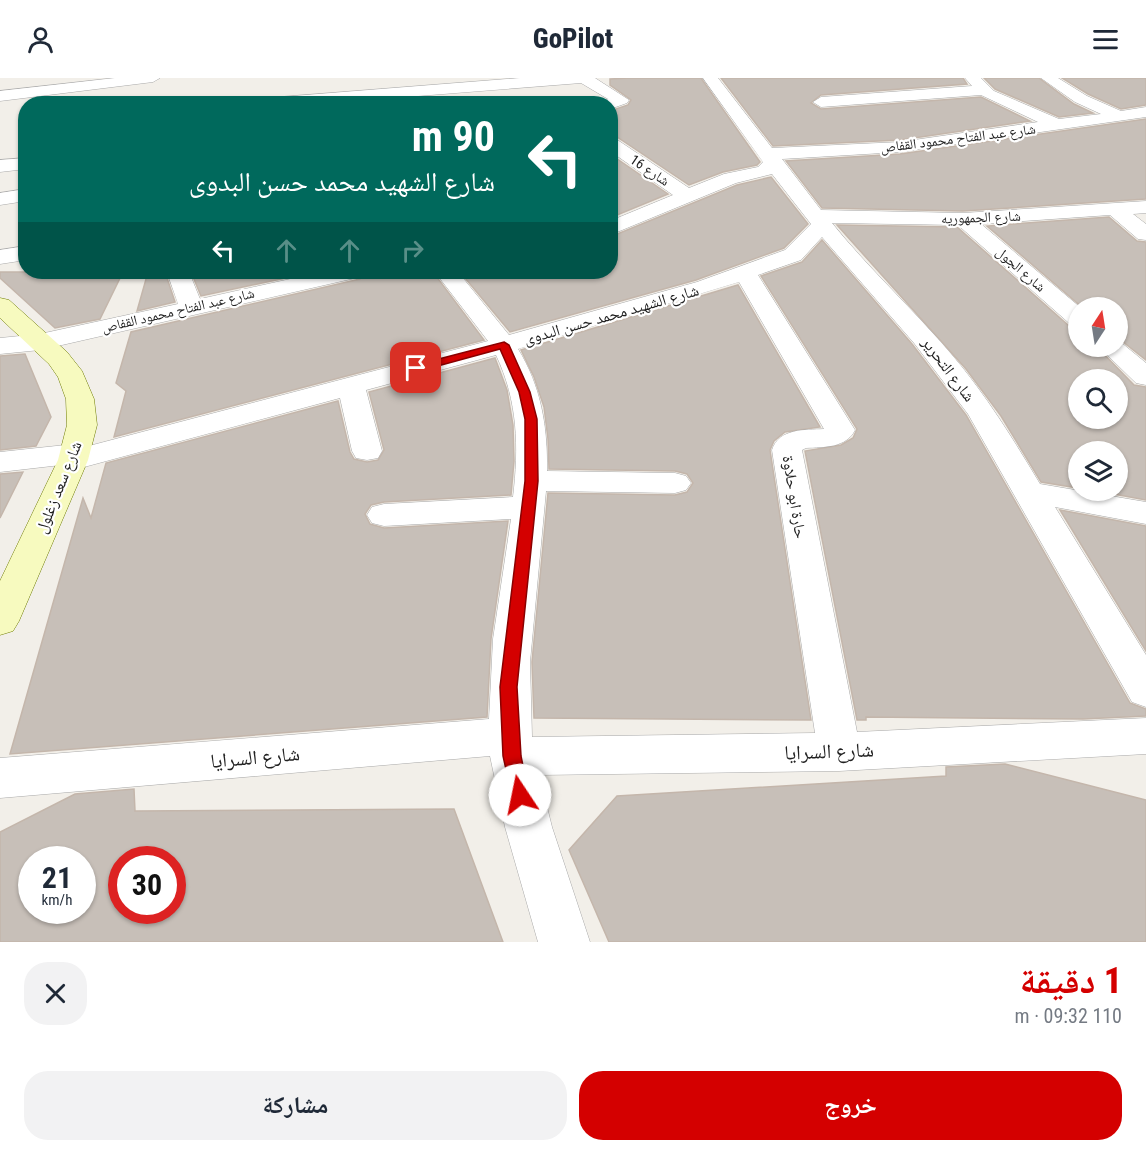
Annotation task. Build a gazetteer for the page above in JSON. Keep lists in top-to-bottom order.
{
  "streets": {
    "street": [
      "شارع عبد الفتاح محمود القفاص",
      "شارع 16",
      "شارع الجمهوريه",
      "شارع الجول",
      "شارع الشهيد محمد حسن البدوى",
      "شارع التحرير",
      "شارع سعد زغلول",
      "حارة ابو حلاوة",
      "شارع السرايا"
    ]
  },
  "crossings": [
    ["شارع عبد الفتاح محمود القفاص", "شارع 16"],
    ["شارع عبد الفتاح محمود القفاص", "شارع التحرير"],
    ["شارع عبد الفتاح محمود القفاص", "شارع سعد زغلول"],
    ["شارع الجمهوريه", "شارع الجول"],
    ["شارع الجمهوريه", "شارع الشهيد محمد حسن البدوى"],
    ["شارع الجمهوريه", "شارع التحرير"],
    ["شارع الشهيد محمد حسن البدوى", "شارع التحرير"],
    ["شارع الشهيد محمد حسن البدوى", "شارع سعد زغلول"],
    ["شارع الشهيد محمد حسن البدوى", "حارة ابو حلاوة"],
    ["حارة ابو حلاوة", "شارع السرايا"]
  ],
  "north": "top",
  "page": {
    "header": "GoPilot",
    "turn": ["90 m", "شارع الشهيد محمد حسن البدوى"],
    "speed": "21 km/h",
    "limit": "30",
    "heading": ["1 دقيقة", "110 m · 09:32"],
    "buttons": ["خروج", "مشاركة"]
  }
}
